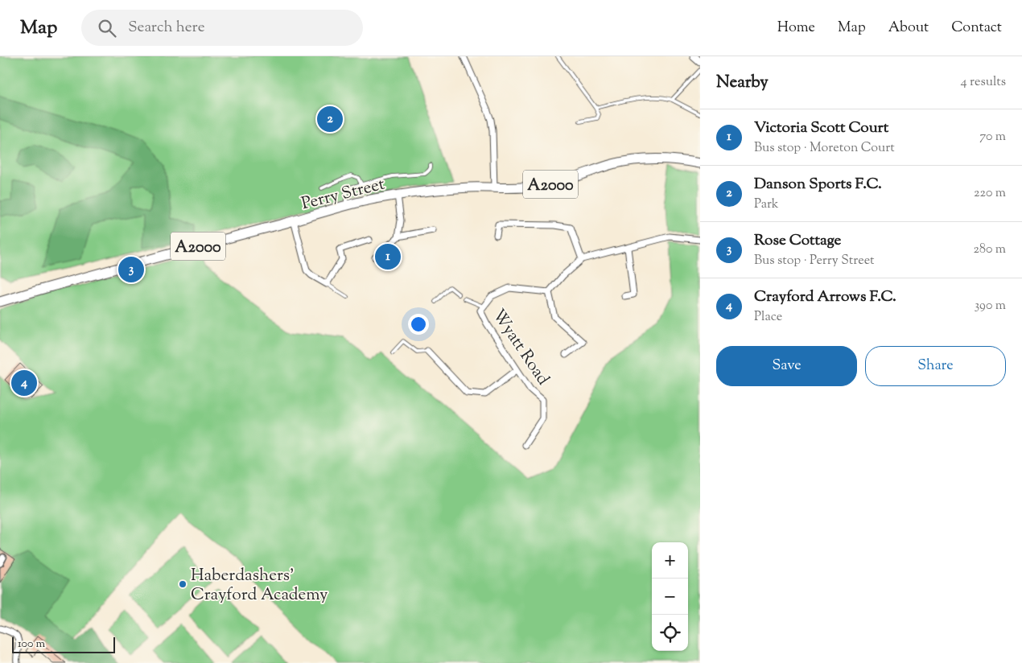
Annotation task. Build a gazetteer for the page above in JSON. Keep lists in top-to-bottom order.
{
  "streets": {
    "main road": ["A2000", "Perry Street"],
    "street": ["Wyatt Road"]
  },
  "places": ["Haberdashers' Crayford Academy"],
  "scale_bar": "100 m",
  "page": {
    "header": "Map",
    "search": "Search here",
    "nav": [
      "Home",
      "Map",
      "About",
      "Contact"
    ],
    "heading": ["Nearby", "4 results"],
    "pins": [
      "2",
      "1",
      "3",
      "4"
    ],
    "list": [
      {
        "mark": "1",
        "name": "Victoria Scott Court",
        "note": "Bus stop · Moreton Court",
        "value": "70 m"
      },
      {
        "mark": "2",
        "name": "Danson Sports F.C.",
        "note": "Park",
        "value": "220 m"
      },
      {
        "mark": "3",
        "name": "Rose Cottage",
        "note": "Bus stop · Perry Street",
        "value": "280 m"
      },
      {
        "mark": "4",
        "name": "Crayford Arrows F.C.",
        "note": "Place",
        "value": "390 m"
      }
    ],
    "buttons": ["Save", "Share"],
    "map_buttons": ["+", "−"],
    "scale": "100 m"
  }
}
